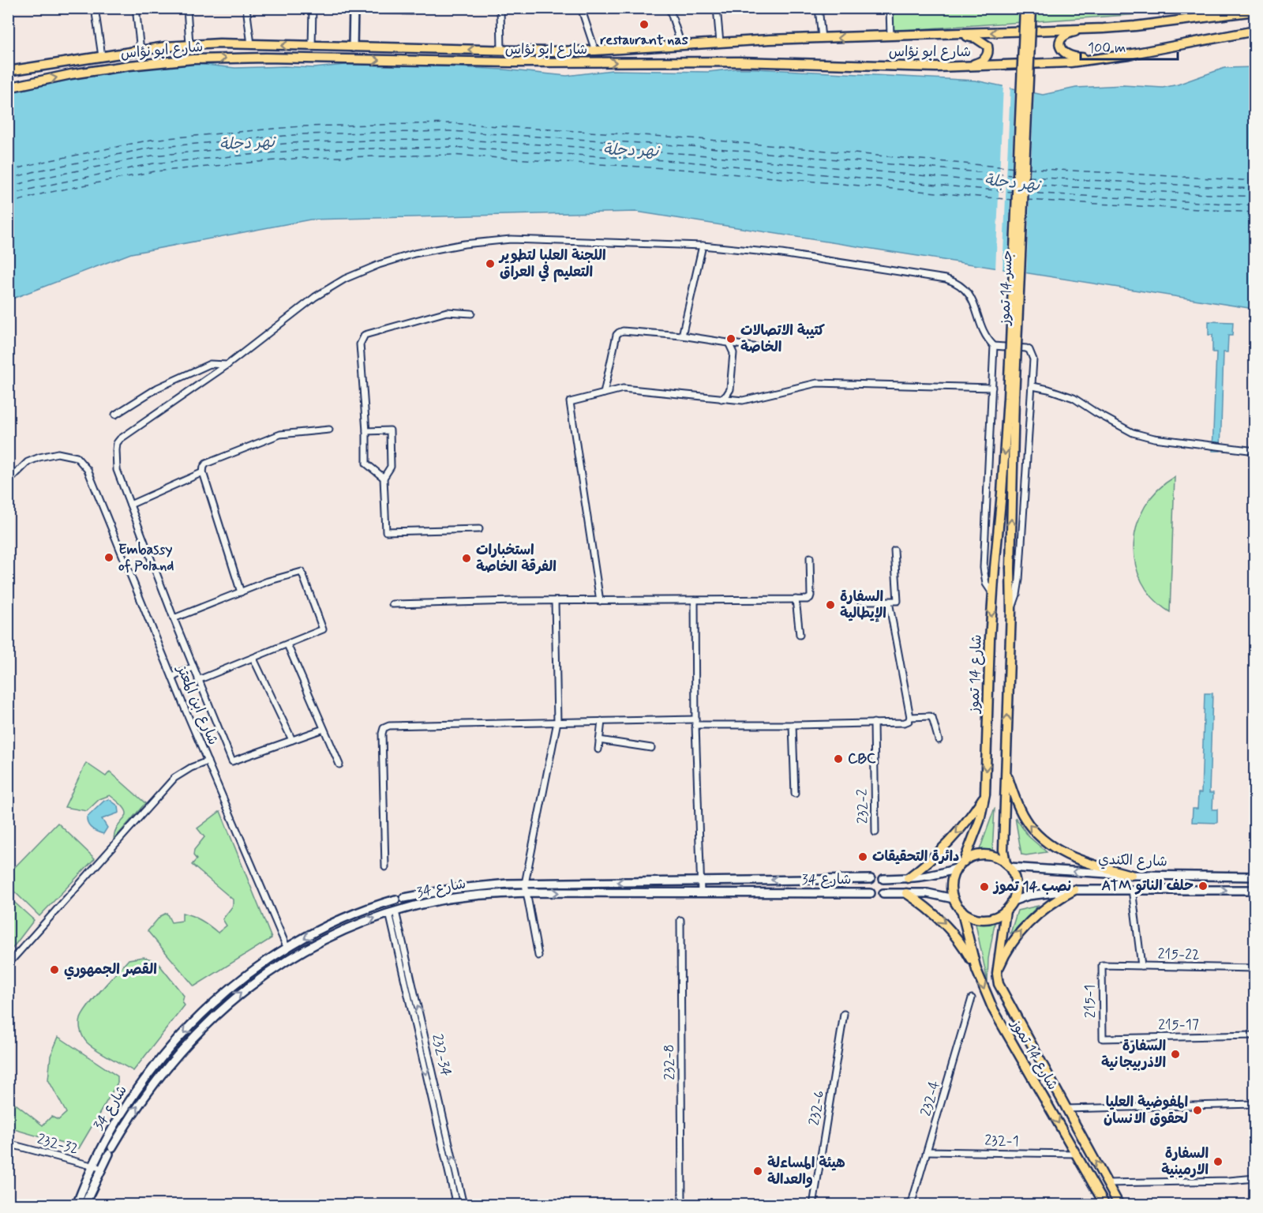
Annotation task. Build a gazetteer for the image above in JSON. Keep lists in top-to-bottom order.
{
  "streets": {
    "main road": [
      "شارع ابو نؤاس",
      "جسر 14 تموز",
      "شارع 14 تموز",
      "شارع الكندي",
      "شارع 34"
    ],
    "street": [
      "شارع ابن المعتز",
      "232-2",
      "215-22",
      "215-1",
      "215-17",
      "232-34",
      "232-8",
      "232-4",
      "232-6",
      "232-1",
      "232-32"
    ]
  },
  "crossings": [
    ["جسر 14 تموز", "شارع 14 تموز"],
    ["شارع 14 تموز", "شارع الكندي"],
    ["شارع 14 تموز", "232-1"],
    ["شارع ابن المعتز", "شارع 34"],
    ["شارع 34", "232-34"],
    ["شارع 34", "232-32"],
    ["215-22", "215-1"],
    ["215-1", "215-17"],
    ["232-4", "232-1"]
  ],
  "water": ["نهر دجلة"],
  "places": [
    "restaurant nas",
    "اللجنة العليا لتطوير التعليم في العراق",
    "كتيبة الاتصالات الخاصة",
    "Embassy of Poland",
    "استخبارات الفرقة الخاصة",
    "السفارة الإيطالية",
    "CBC",
    "دائرة التحقيقات",
    "ATM حلف الناتو",
    "نصب 14 تموز",
    "القصر الجمهوري",
    "السفارة الاذربيجانية",
    "المفوضية العليا لحقوق الانسان",
    "السفارة الارمينية",
    "هيئة المساءلة والعدالة"
  ],
  "scale_bar": "100 m"
}
